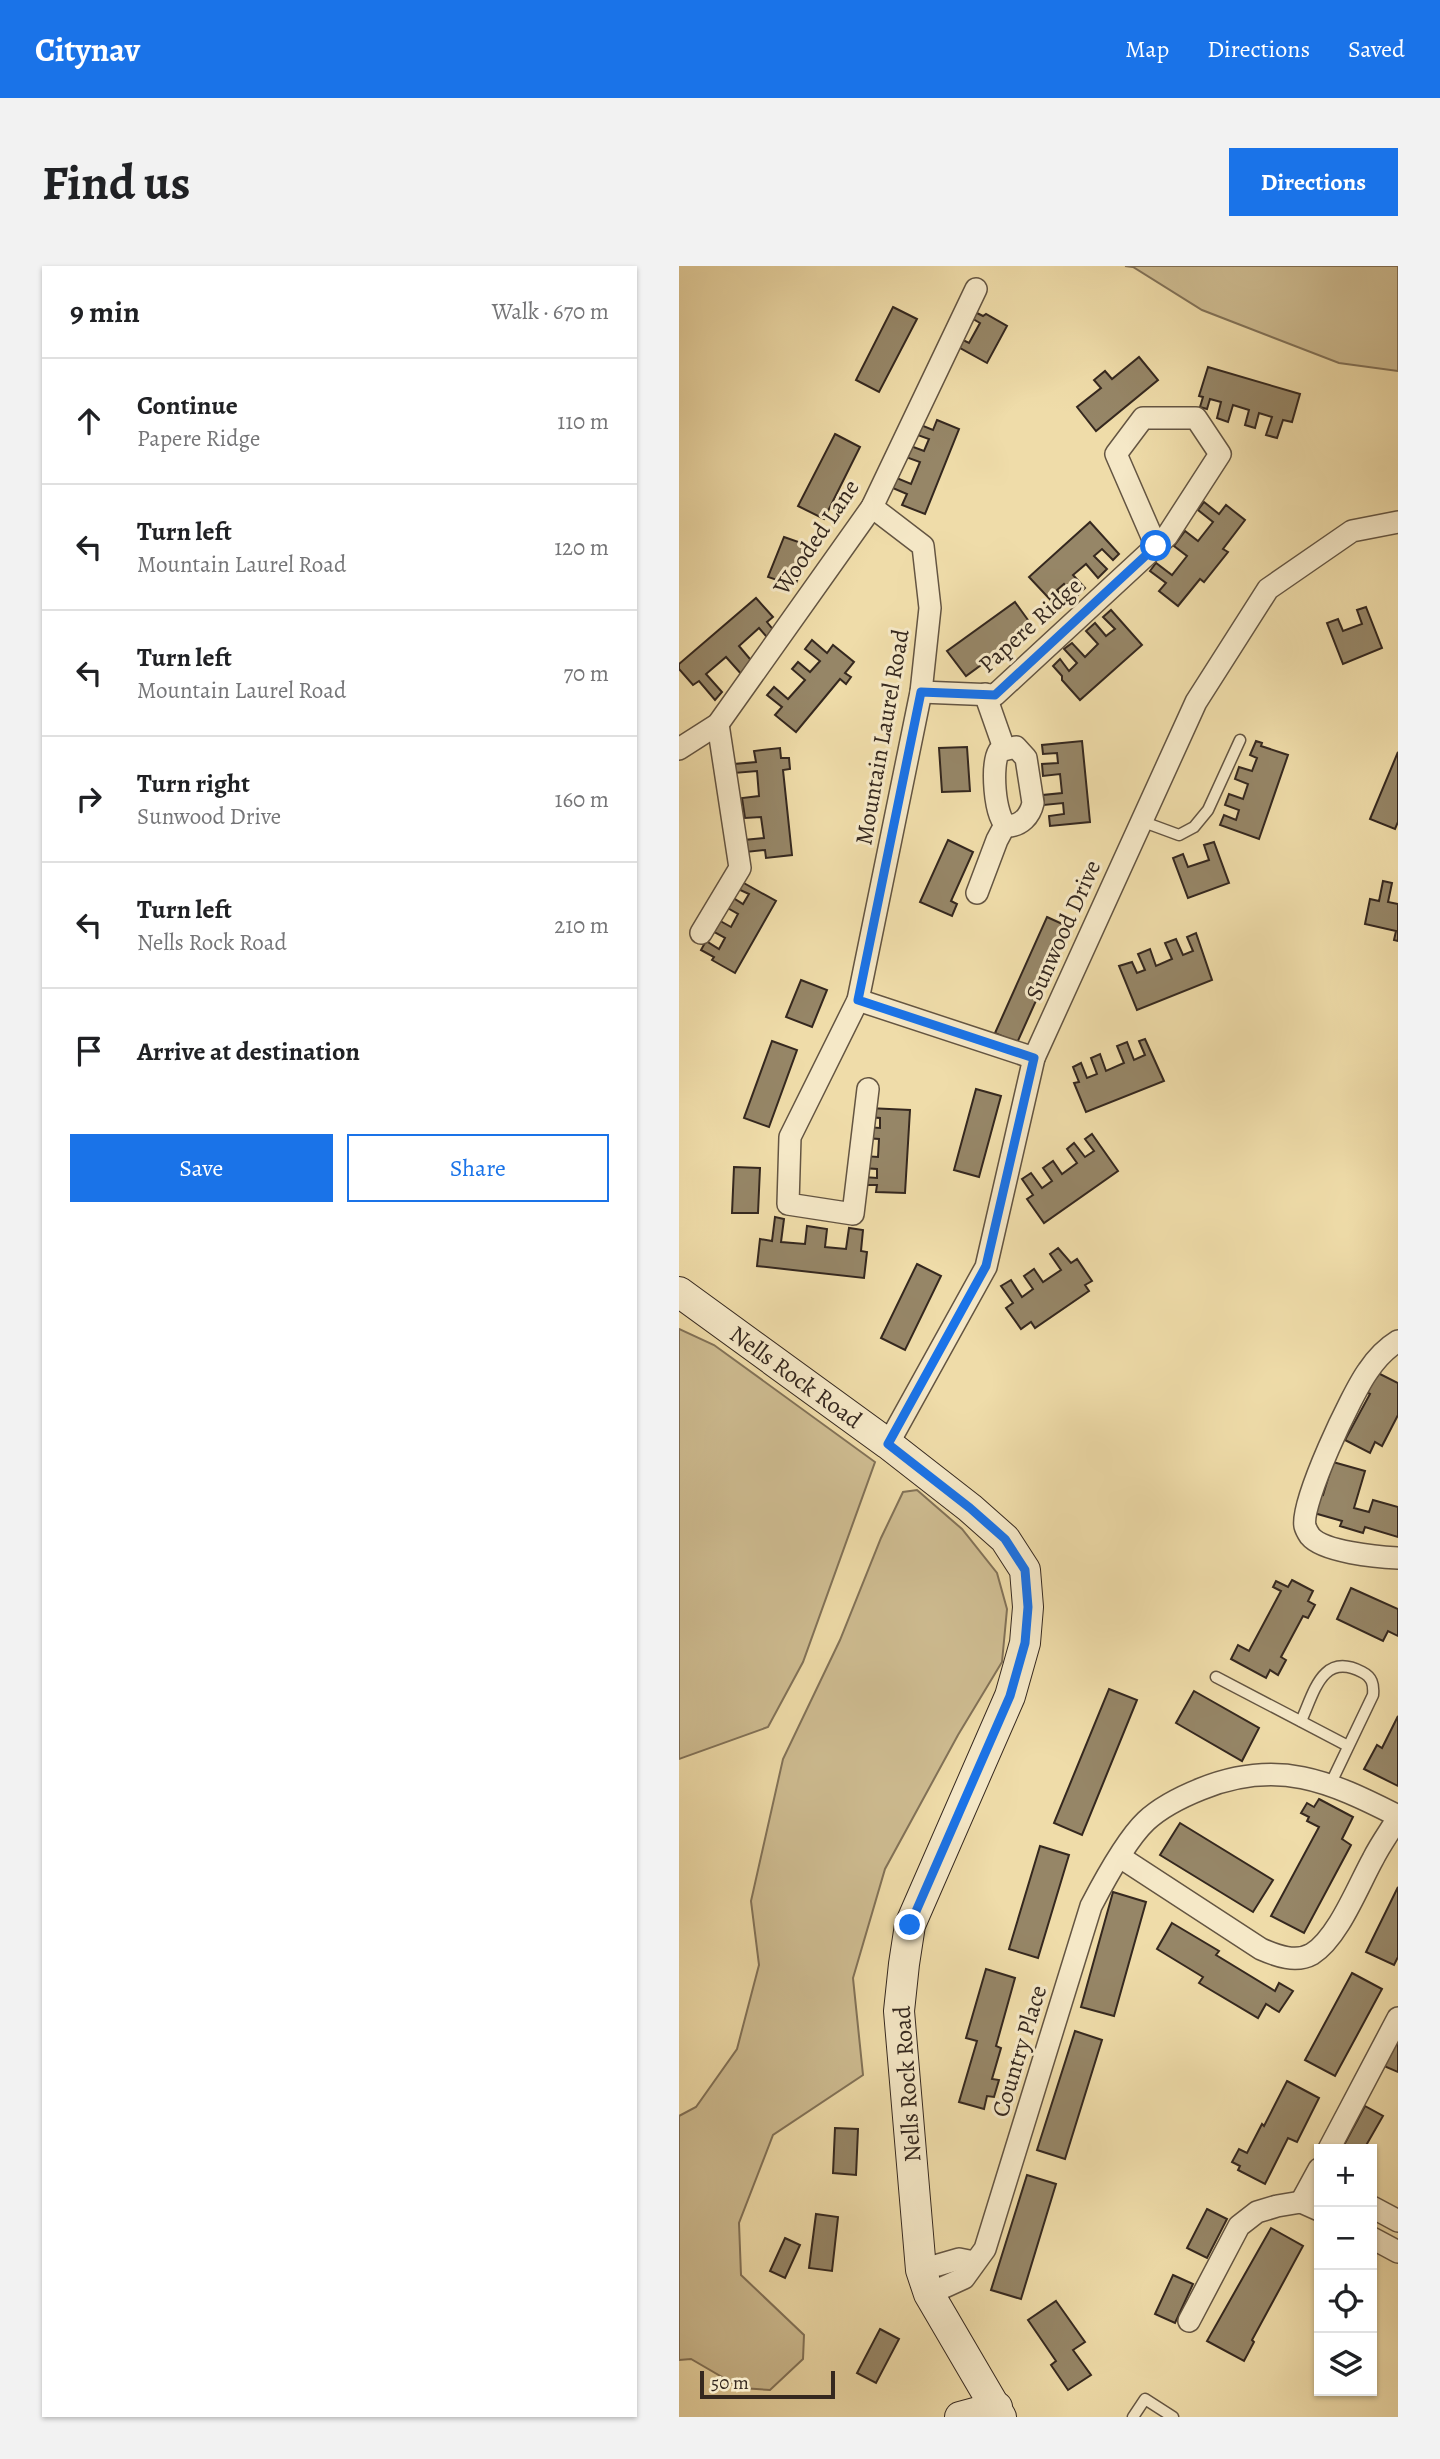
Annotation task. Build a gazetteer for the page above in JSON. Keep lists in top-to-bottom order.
{
  "streets": {
    "main road": ["Nells Rock Road"],
    "street": [
      "Wooded Lane",
      "Papere Ridge",
      "Mountain Laurel Road",
      "Sunwood Drive",
      "Country Place"
    ]
  },
  "crossings": [
    ["Wooded Lane", "Mountain Laurel Road"],
    ["Papere Ridge", "Mountain Laurel Road"],
    ["Sunwood Drive", "Nells Rock Road"],
    ["Nells Rock Road", "Country Place"]
  ],
  "scale_bar": "50 m",
  "page": {
    "header": "Citynav",
    "nav": ["Map", "Directions", "Saved"],
    "buttons": [
      "Directions",
      ["Save", "Share"]
    ],
    "title": "Find us",
    "heading": ["9 min", "Walk · 670 m"],
    "list": [
      ["Continue", "Papere Ridge", "110 m"],
      ["Turn left", "Mountain Laurel Road", "120 m"],
      ["Turn left", "Mountain Laurel Road", "70 m"],
      ["Turn right", "Sunwood Drive", "160 m"],
      ["Turn left", "Nells Rock Road", "210 m"],
      "Arrive at destination"
    ],
    "map_buttons": ["+", "−"],
    "scale": "50 m"
  }
}
